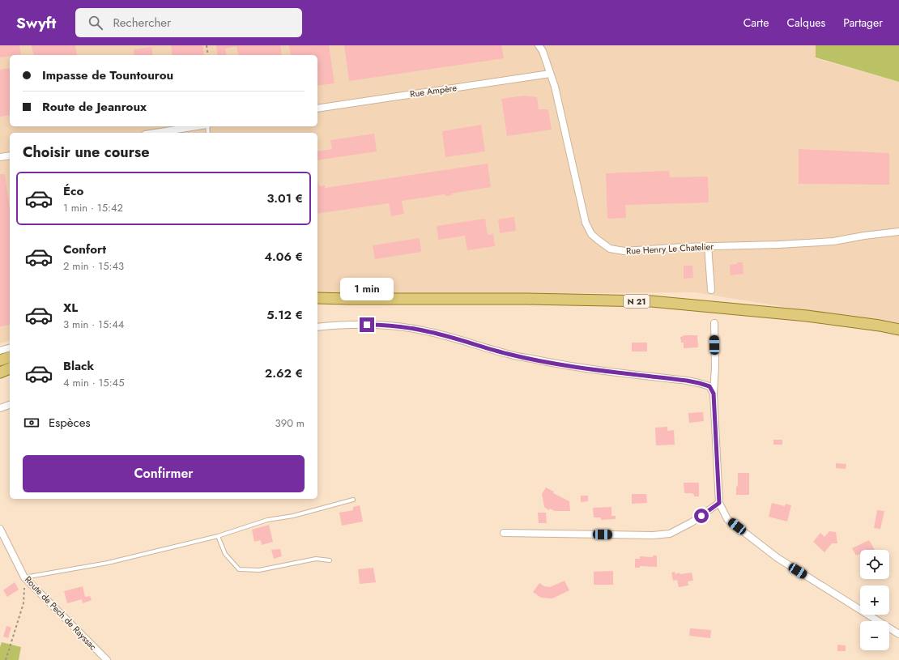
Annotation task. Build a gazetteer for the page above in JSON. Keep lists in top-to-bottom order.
{
  "streets": {
    "main road": ["N 21"],
    "street": ["Rue Ampère", "Rue Henry Le Chatelier", "Route de Pech de Rayssac"]
  },
  "crossings": [
    ["Rue Ampère", "Rue Henry Le Chatelier"]
  ],
  "page": {
    "header": "Swyft",
    "search": "Rechercher",
    "nav": ["Carte", "Calques", "Partager"],
    "banner": ["Impasse de Tountourou", "Route de Jeanroux"],
    "heading": "Choisir une course",
    "list": [
      {
        "name": "Éco",
        "note": "1 min · 15:42",
        "value": "3.01 €"
      },
      {
        "name": "Confort",
        "note": "2 min · 15:43",
        "value": "4.06 €"
      },
      {
        "name": "XL",
        "note": "3 min · 15:44",
        "value": "5.12 €"
      },
      {
        "name": "Black",
        "note": "4 min · 15:45",
        "value": "2.62 €"
      }
    ],
    "bubble": "1 min",
    "pay": ["Espèces", "390 m"],
    "buttons": "Confirmer",
    "map_buttons": ["+", "−"]
  }
}
